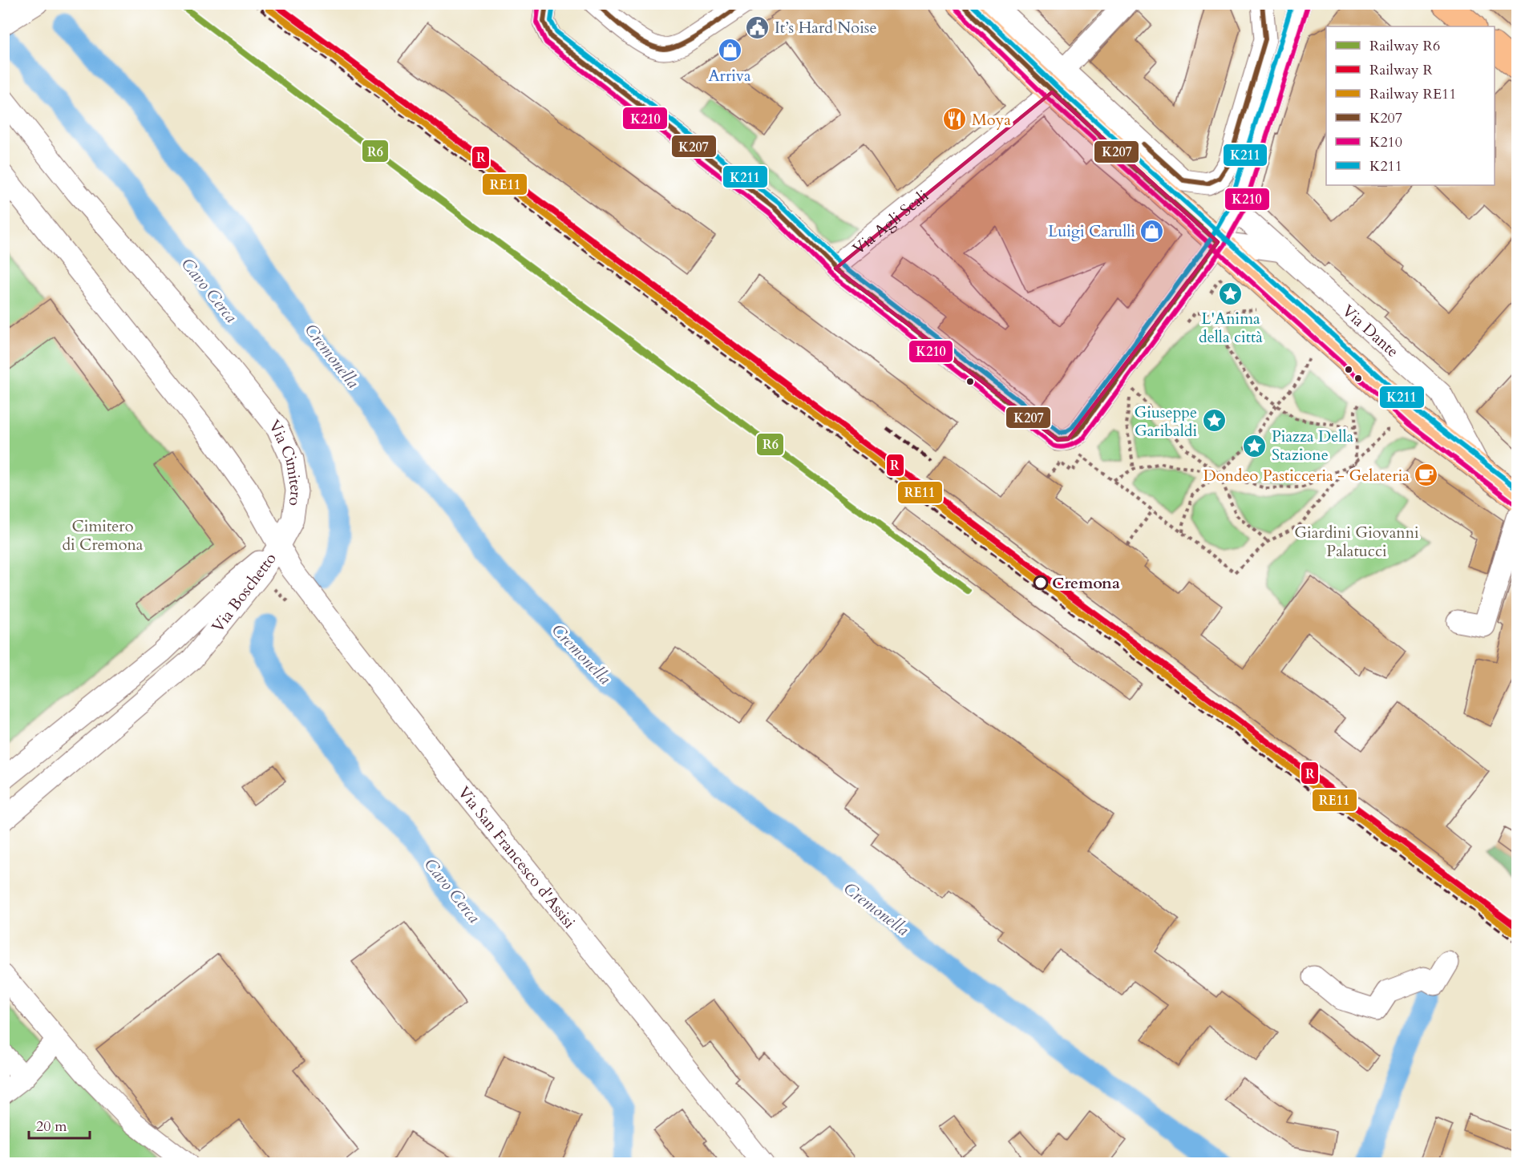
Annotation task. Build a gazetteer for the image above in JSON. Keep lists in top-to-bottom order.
{
  "streets": {
    "main road": ["Via Dante"],
    "street": [
      "Via Agli Scali",
      "Via Cimitero",
      "Via Boschetto",
      "Via San Francesco d'Assisi"
    ]
  },
  "crossings": [
    ["Via Agli Scali", "Via Dante"],
    ["Via Cimitero", "Via Boschetto"],
    ["Via Cimitero", "Via San Francesco d'Assisi"],
    ["Via Boschetto", "Via San Francesco d'Assisi"]
  ],
  "water": ["Cavo Cerca", "Cremonella"],
  "parks": ["Cimitero di Cremona", "Giardini Giovanni Palatucci"],
  "places": {
    "public building": ["It’s Hard Noise"],
    "shop": ["Arriva", "Luigi Carulli"],
    "restaurant": ["Moya"],
    "place": ["L'Anima della città", "Giuseppe Garibaldi", "Piazza Della Stazione"],
    "cafe": ["Dondeo Pasticceria - Gelateria"],
    "other": ["Cremona"]
  },
  "lines": [
    "rail line R6",
    "rail line R",
    "transit line K207",
    "transit line K210",
    "transit line K211",
    "rail line RE11"
  ],
  "legend": [
    "Railway R6",
    "Railway R",
    "Railway RE11",
    "K207",
    "K210",
    "K211"
  ],
  "scale_bar": "20 m"
}
